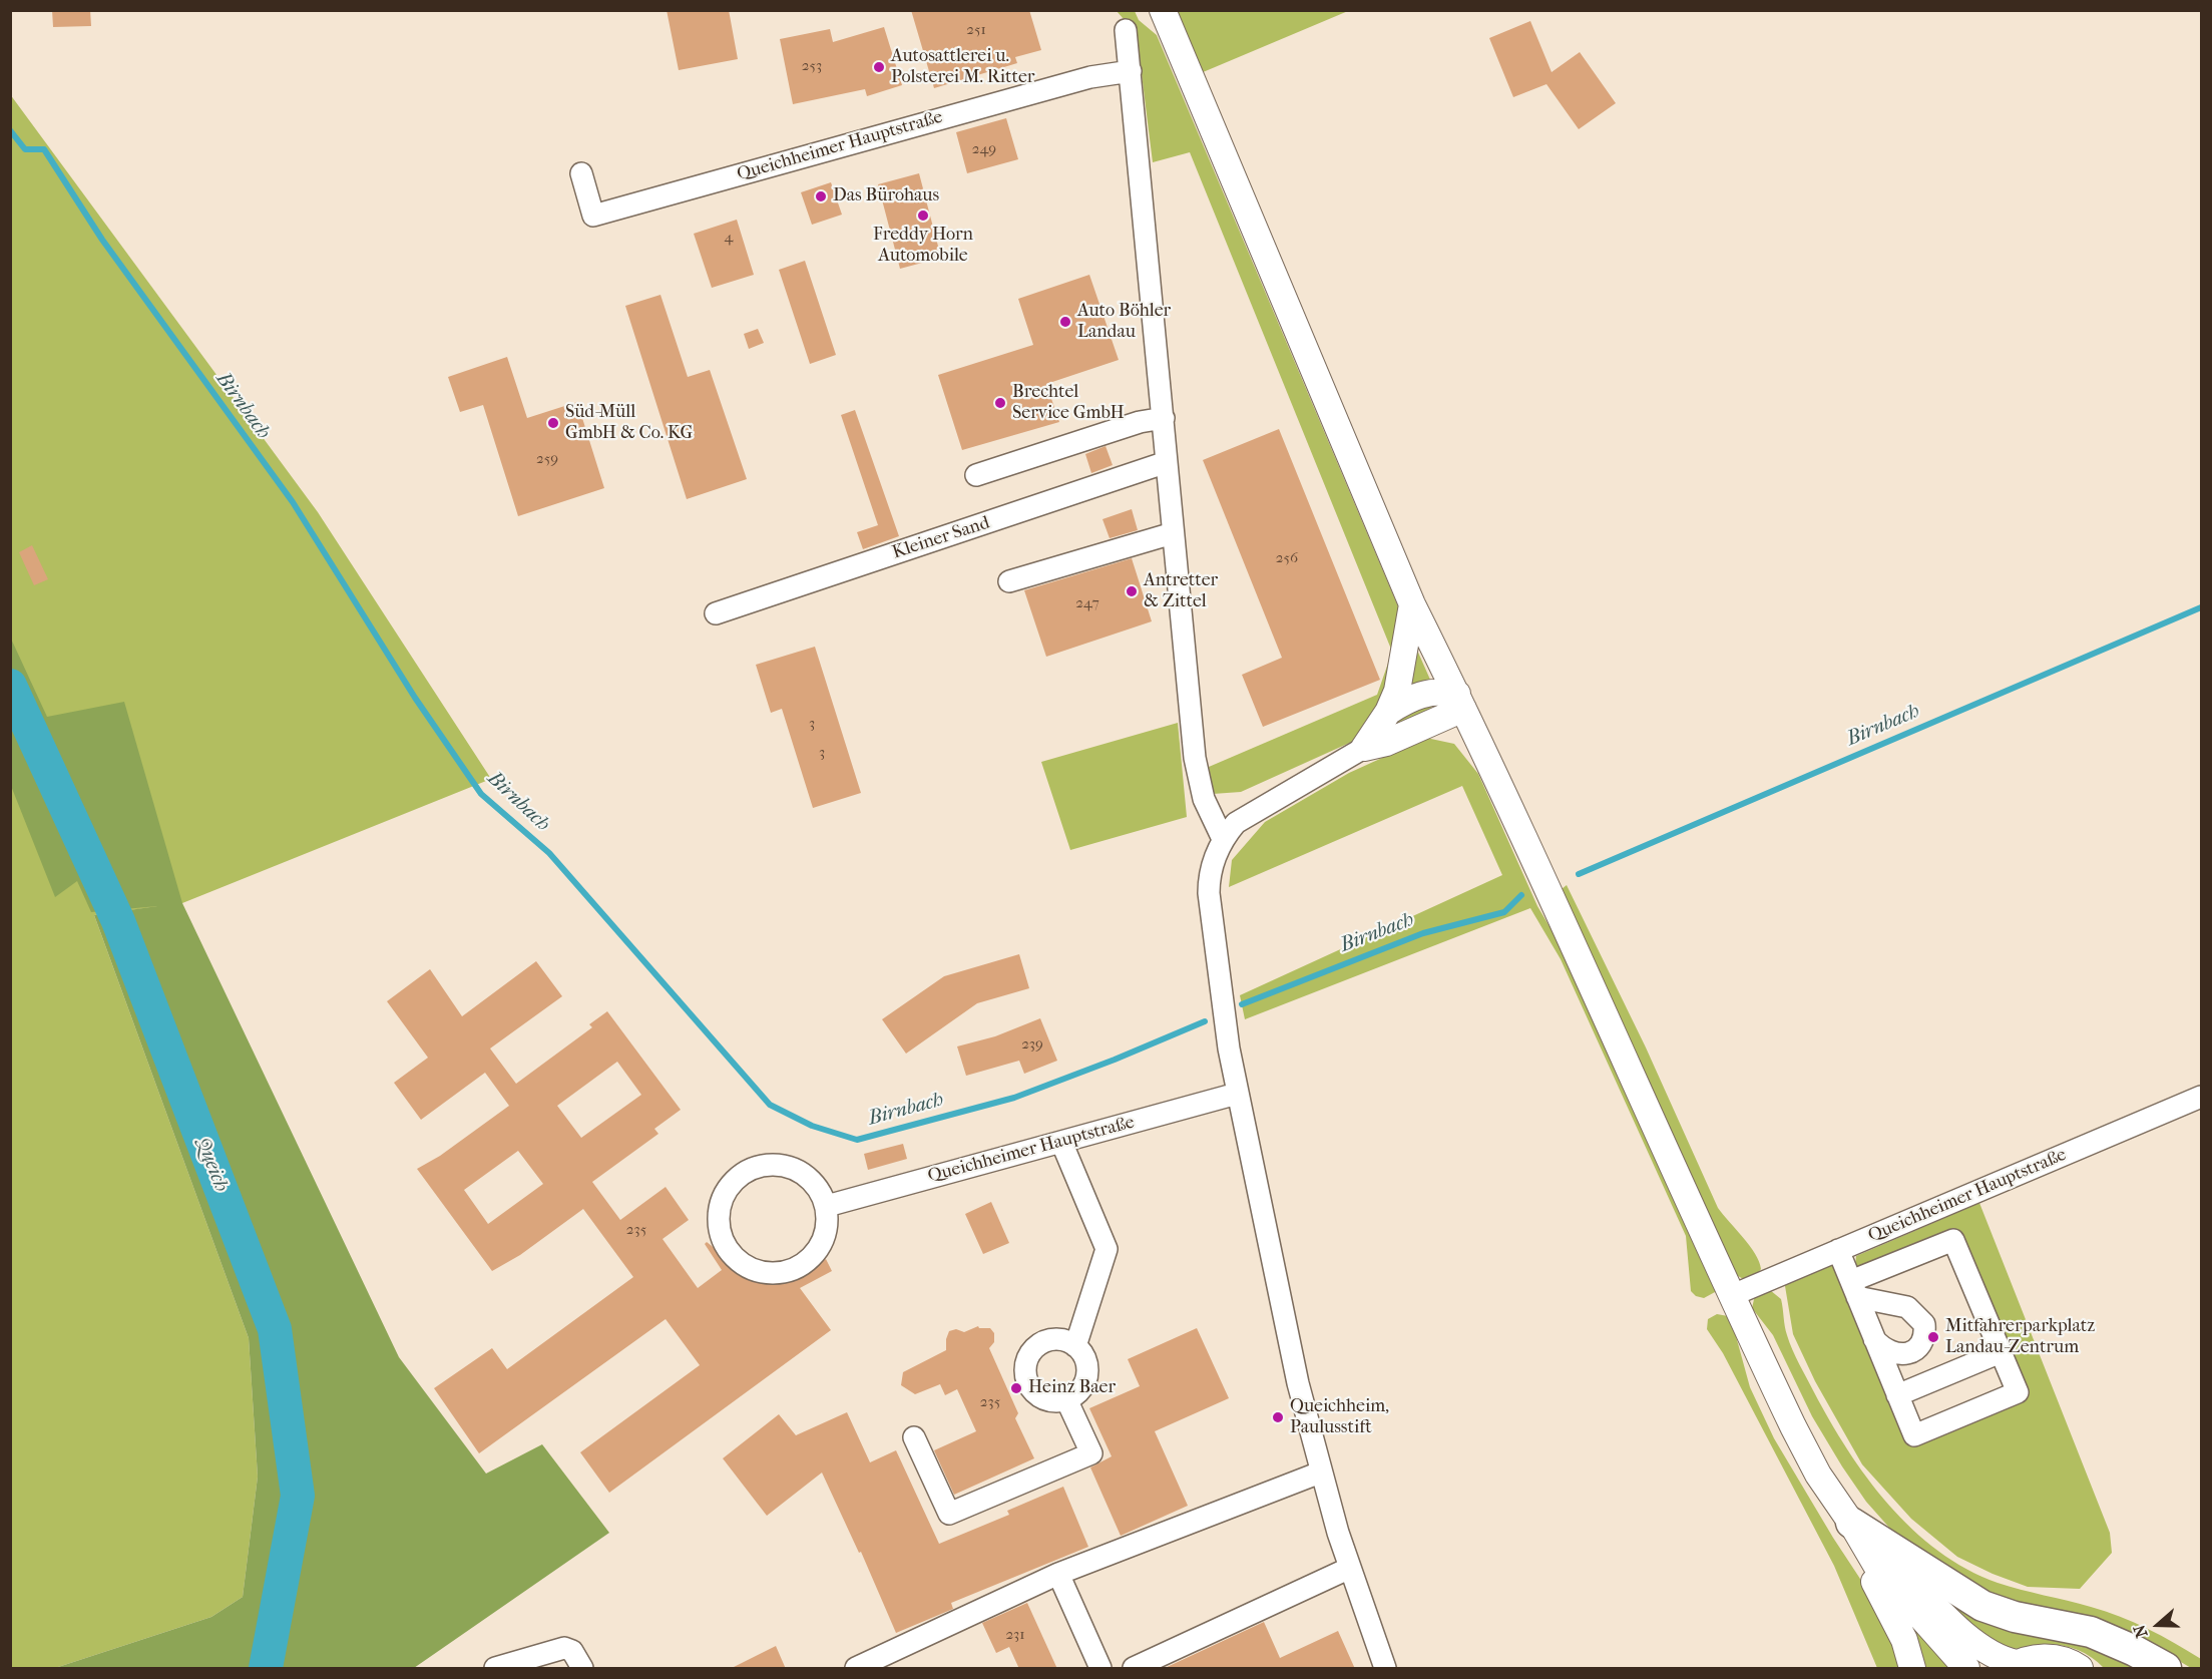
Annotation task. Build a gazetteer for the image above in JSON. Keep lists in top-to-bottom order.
{
  "streets": {
    "street": ["Queichheimer Hauptstraße", "Kleiner Sand"]
  },
  "water": ["Birnbach", "Queich"],
  "places": [
    "Autosattlerei u. Polsterei M. Ritter",
    "Das Bürohaus",
    "Freddy Horn Automobile",
    "Auto Böhler Landau",
    "Brechtel Service GmbH",
    "Süd-Müll GmbH & Co. KG",
    "Antretter & Zittel",
    "Mitfahrerparkplatz Landau-Zentrum",
    "Heinz Baer",
    "Queichheim, Paulusstift"
  ],
  "house_numbers": [
    "251",
    "253",
    "249",
    "4",
    "259",
    "256",
    "247",
    "3",
    "3",
    "239",
    "235",
    "235",
    "231"
  ],
  "north": "left"
}
